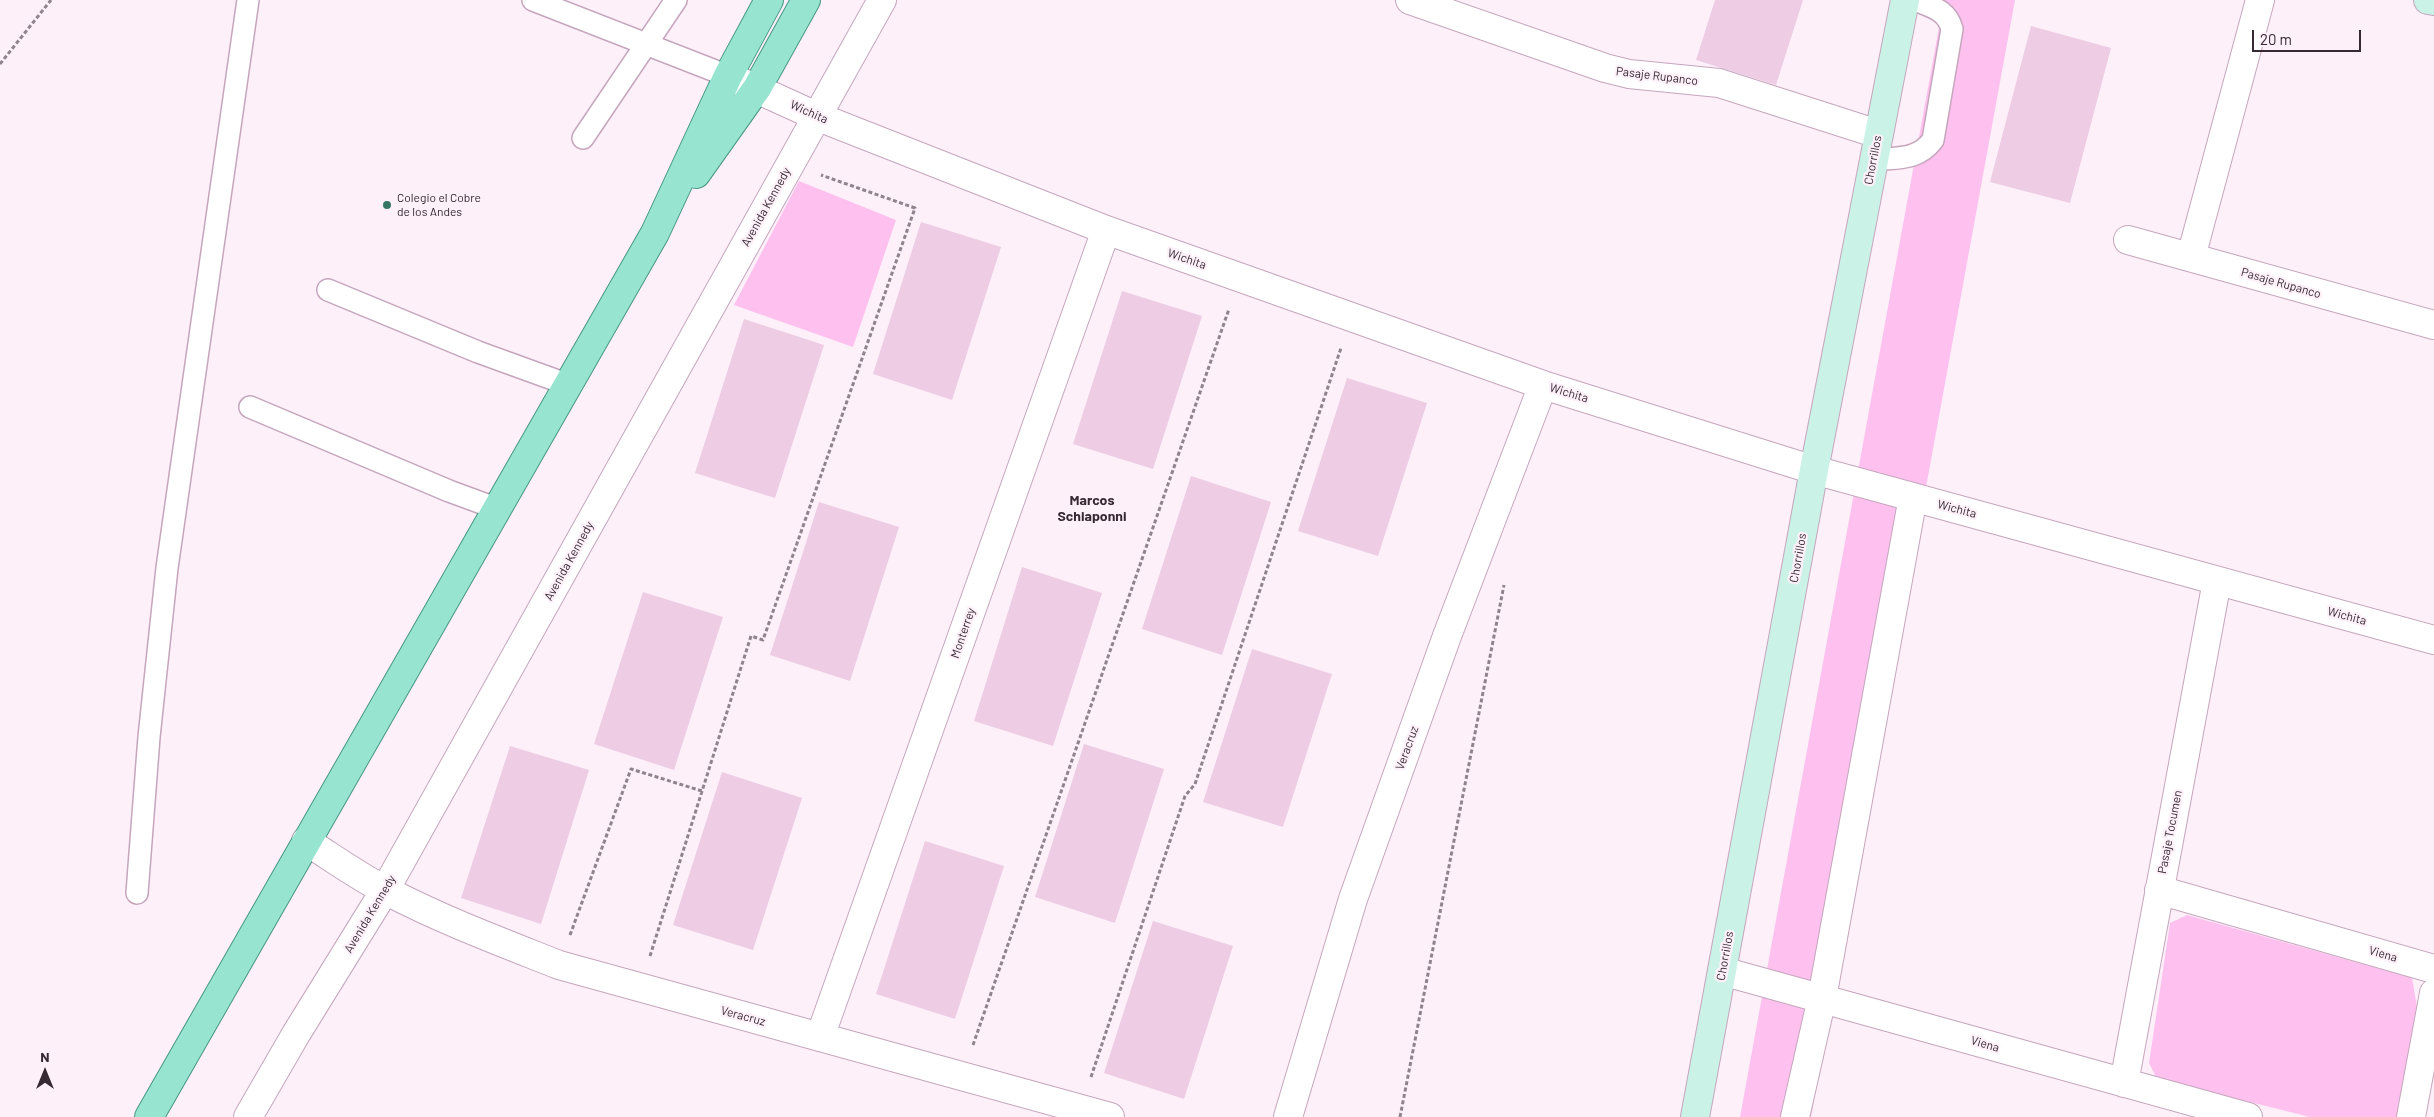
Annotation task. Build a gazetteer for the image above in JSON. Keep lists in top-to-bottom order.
{
  "streets": {
    "street": [
      "Pasaje Rupanco",
      "Wichita",
      "Chorrillos",
      "Avenida Kennedy",
      "Monterrey",
      "Veracruz",
      "Pasaje Tocumen",
      "Viena"
    ]
  },
  "crossings": [
    ["Pasaje Rupanco", "Chorrillos"],
    ["Wichita", "Chorrillos"],
    ["Wichita", "Avenida Kennedy"],
    ["Wichita", "Monterrey"],
    ["Wichita", "Veracruz"],
    ["Wichita", "Pasaje Tocumen"],
    ["Chorrillos", "Viena"],
    ["Avenida Kennedy", "Veracruz"],
    ["Monterrey", "Veracruz"],
    ["Pasaje Tocumen", "Viena"]
  ],
  "districts": ["Marcos Schiaponni"],
  "places": ["Colegio el Cobre de los Andes"],
  "scale_bar": "20 m",
  "north": "top"
}
